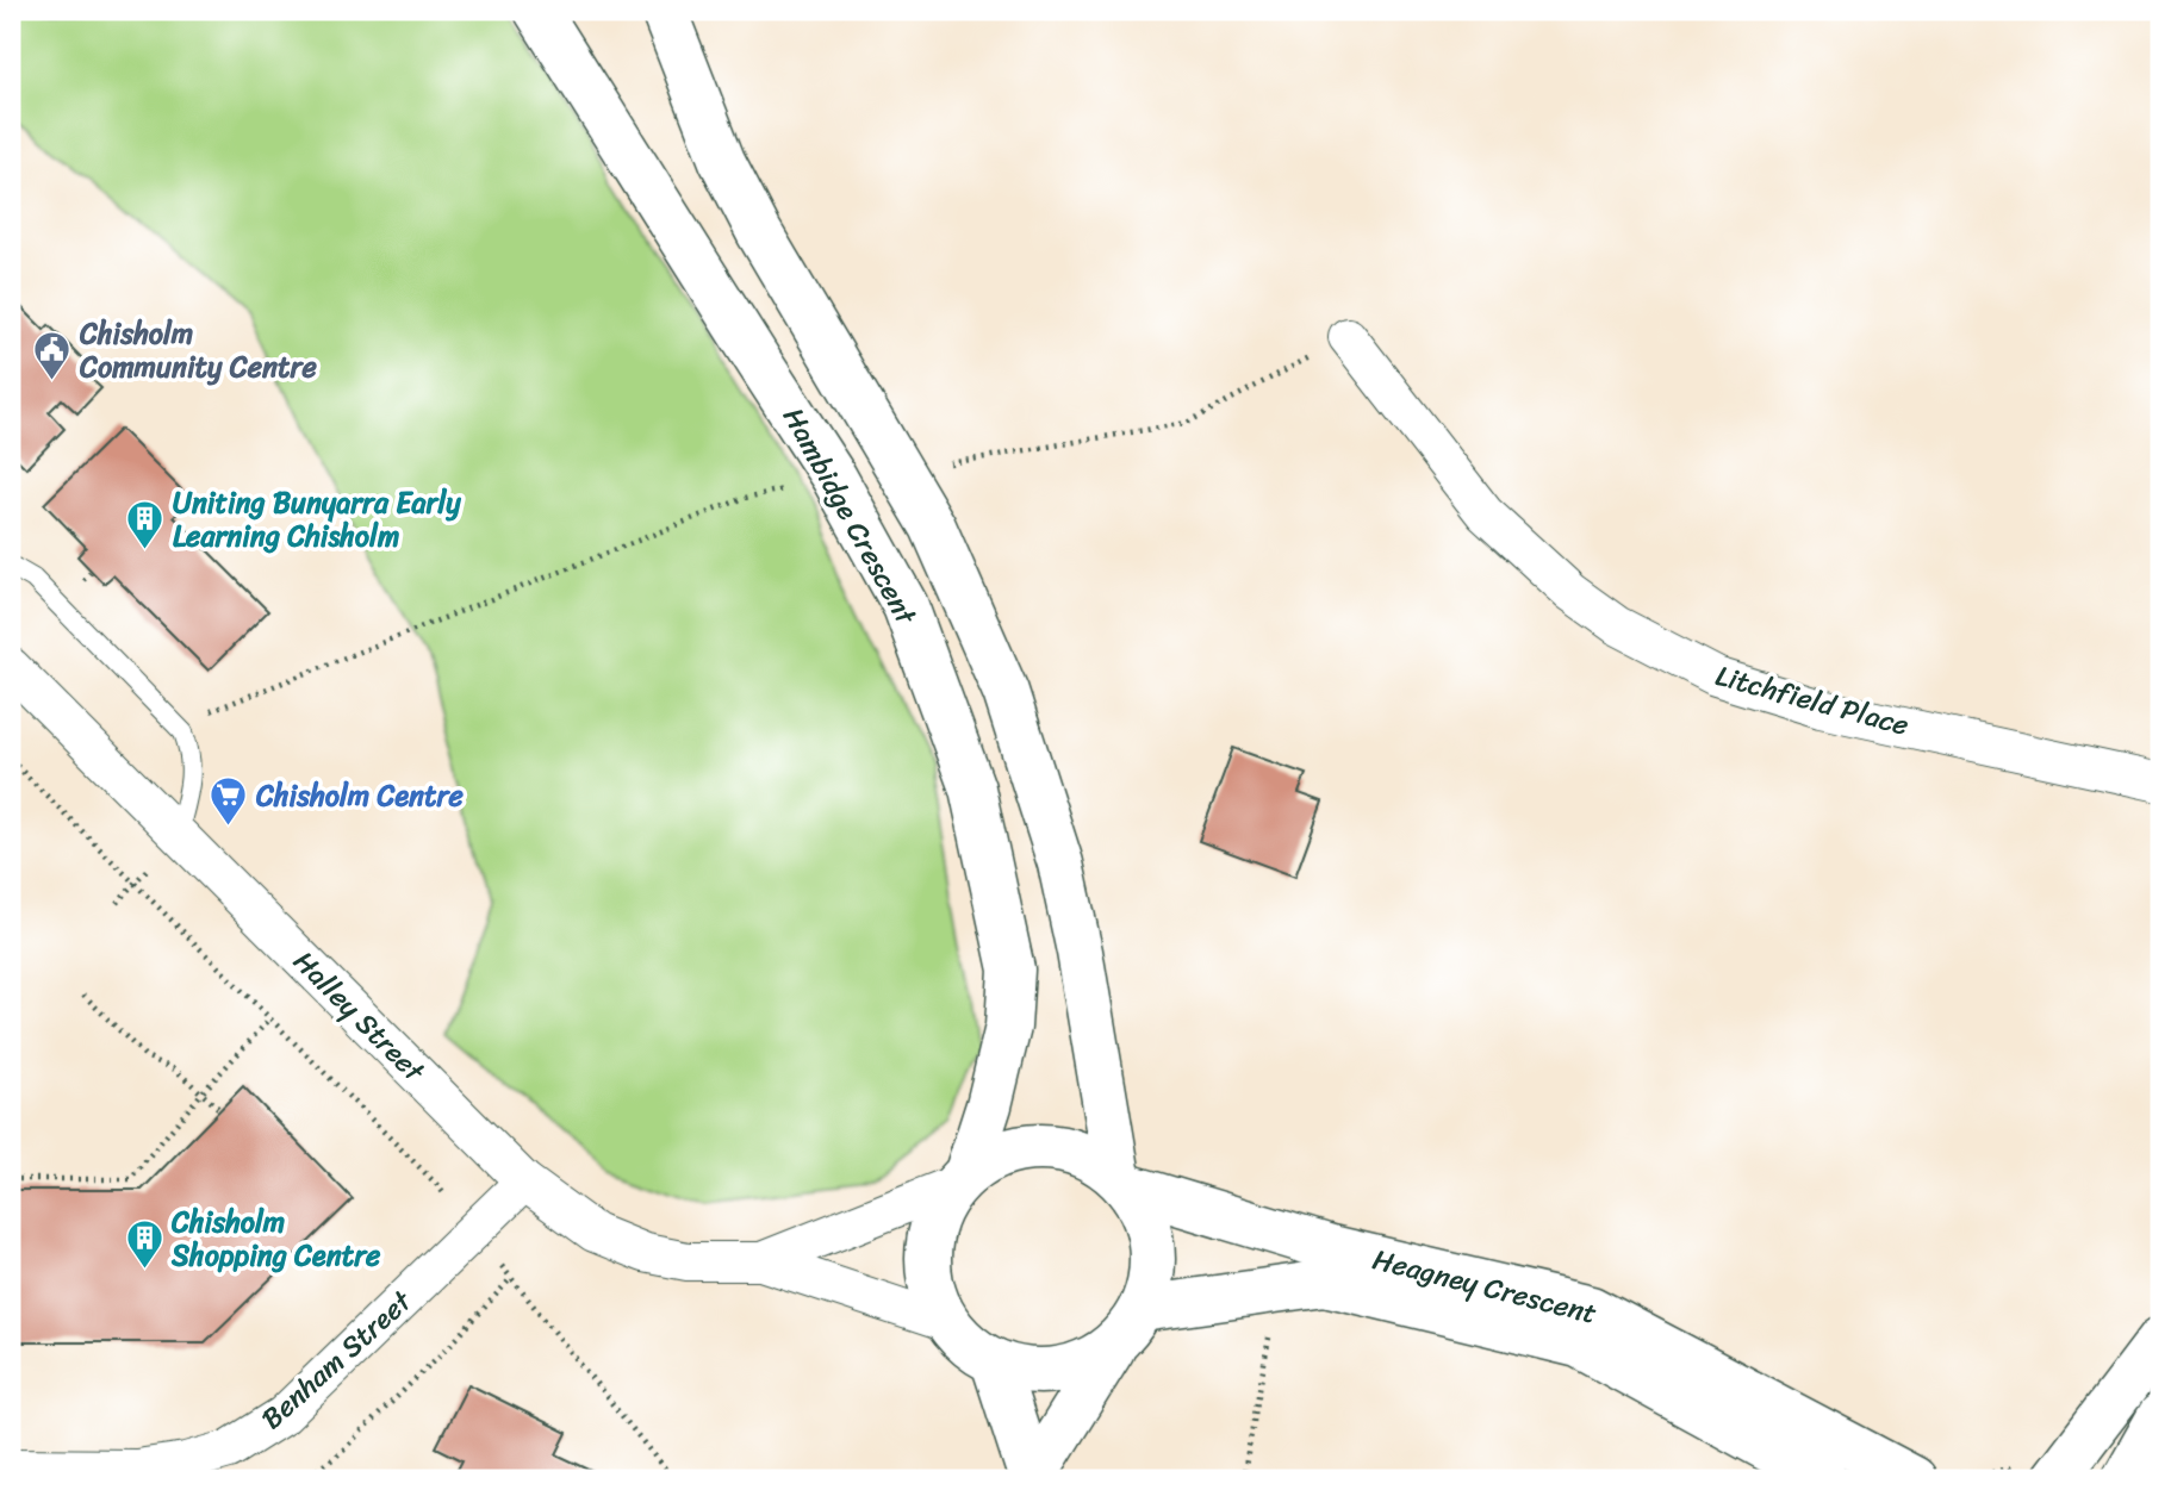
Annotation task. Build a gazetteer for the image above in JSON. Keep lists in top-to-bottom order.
{
  "streets": {
    "street": [
      "Hambidge Crescent",
      "Litchfield Place",
      "Halley Street",
      "Heagney Crescent",
      "Benham Street"
    ]
  },
  "crossings": [
    ["Hambidge Crescent", "Halley Street"],
    ["Hambidge Crescent", "Heagney Crescent"],
    ["Halley Street", "Heagney Crescent"],
    ["Halley Street", "Benham Street"]
  ],
  "places": {
    "public building": ["Chisholm Community Centre"],
    "building": ["Uniting Bunyarra Early Learning Chisholm", "Chisholm Shopping Centre"],
    "supermarket": ["Chisholm Centre"]
  }
}
